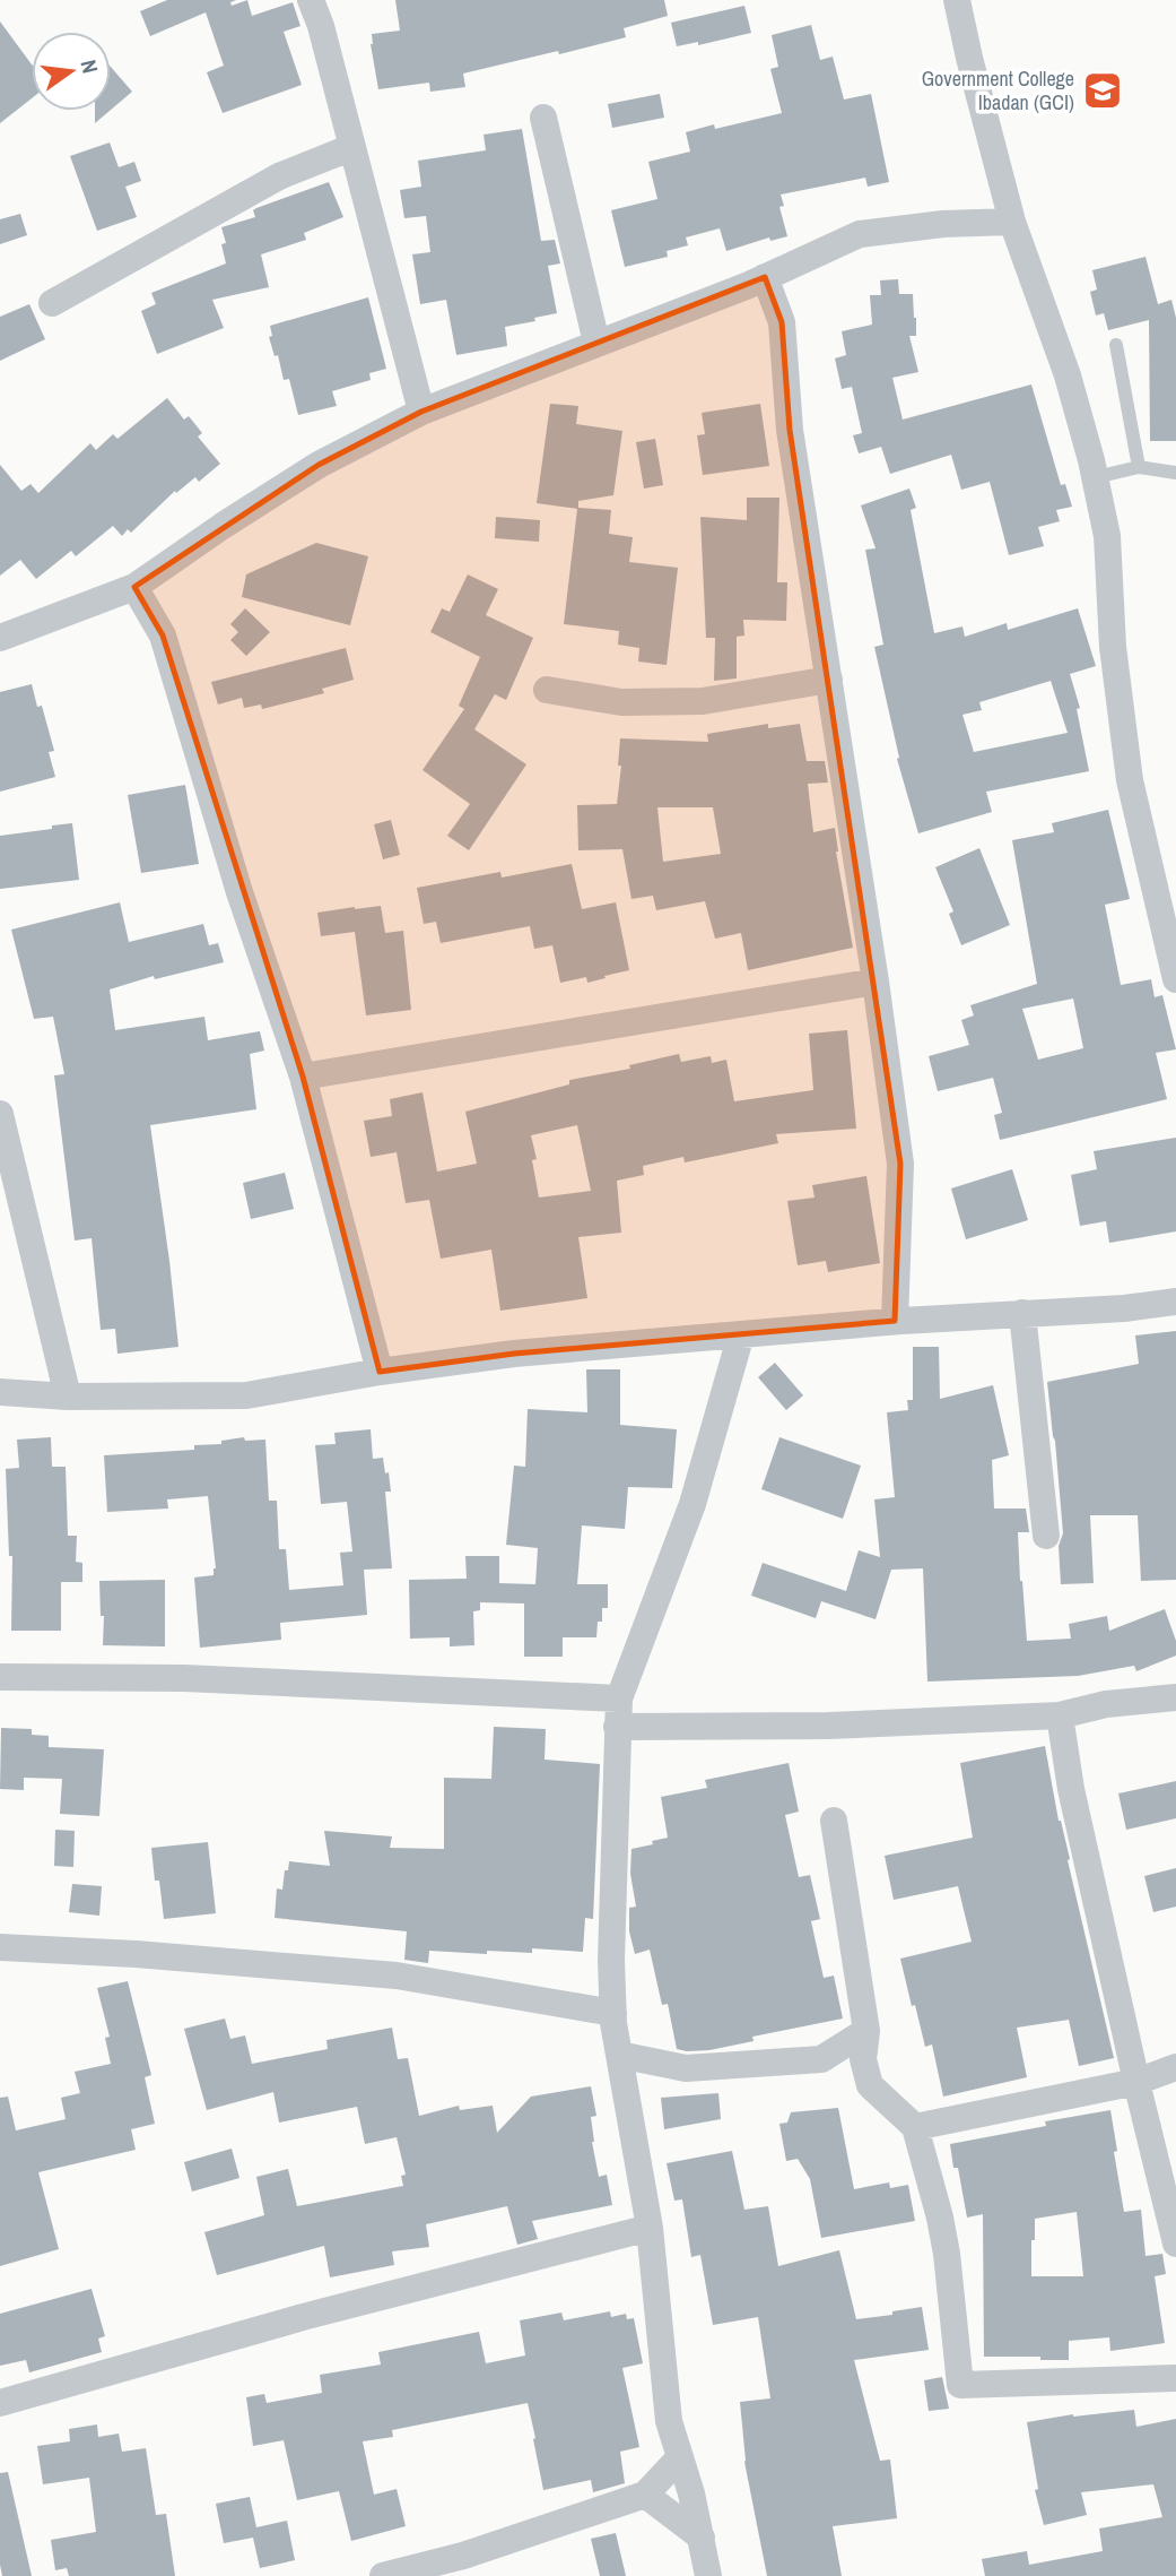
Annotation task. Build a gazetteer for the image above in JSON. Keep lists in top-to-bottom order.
{
  "places": {
    "school or university": ["Government College Ibadan (GCI)"]
  },
  "north": "right"
}
